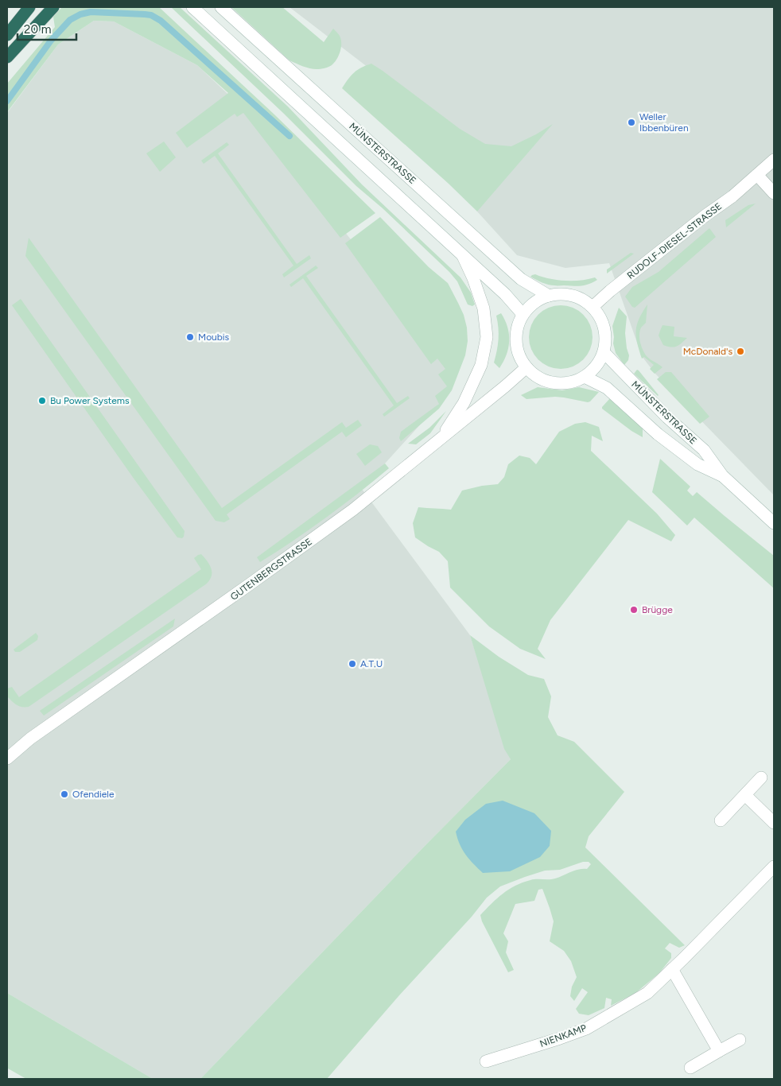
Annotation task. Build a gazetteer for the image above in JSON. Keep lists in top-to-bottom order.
{
  "streets": {
    "street": [
      "MÜNSTERSTRASSE",
      "RUDOLF-DIESEL-STRASSE",
      "GUTENBERGSTRASSE",
      "NIENKAMP"
    ]
  },
  "crossings": [
    ["MÜNSTERSTRASSE", "RUDOLF-DIESEL-STRASSE"],
    ["MÜNSTERSTRASSE", "GUTENBERGSTRASSE"],
    ["RUDOLF-DIESEL-STRASSE", "GUTENBERGSTRASSE"]
  ],
  "places": [
    "Weller Ibbenbüren",
    "Moubis",
    "McDonald's",
    "Bu Power Systems",
    "Brügge",
    "A.T.U",
    "Ofendiele"
  ],
  "scale_bar": "20 m"
}
